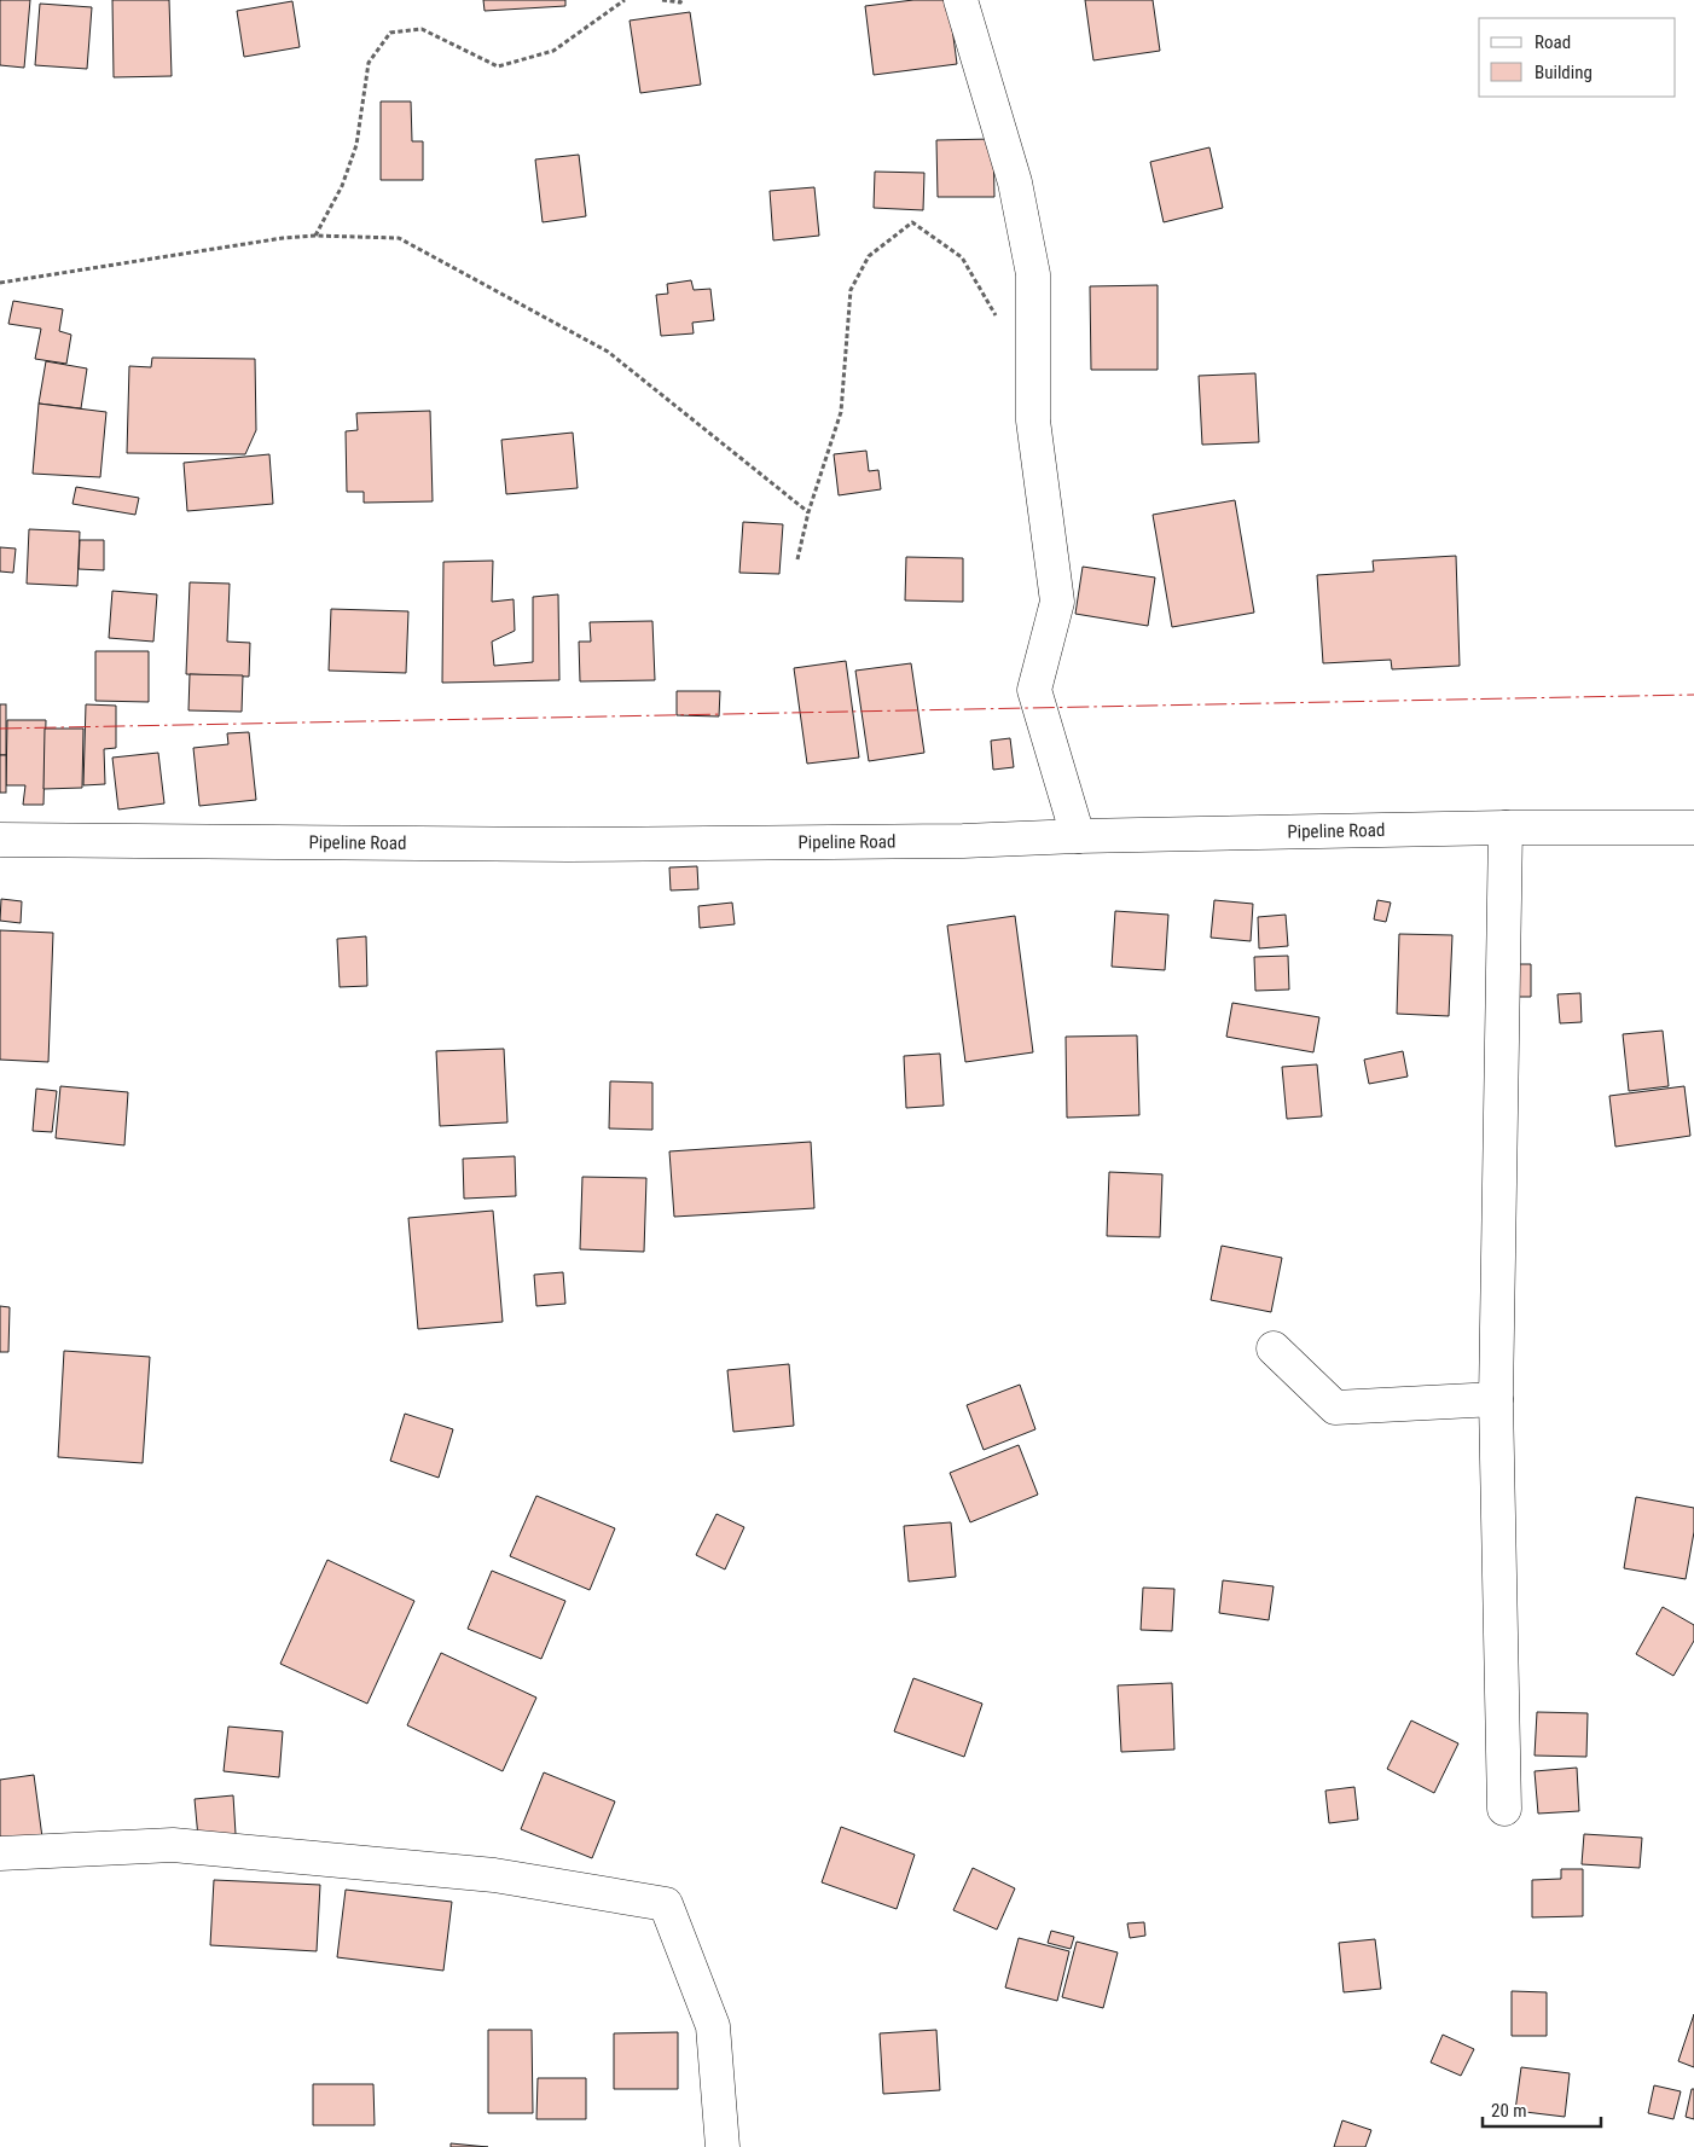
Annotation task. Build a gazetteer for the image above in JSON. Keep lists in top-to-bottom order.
{
  "streets": {
    "street": ["Pipeline Road"]
  },
  "legend": ["Road", "Building"],
  "scale_bar": "20 m"
}
